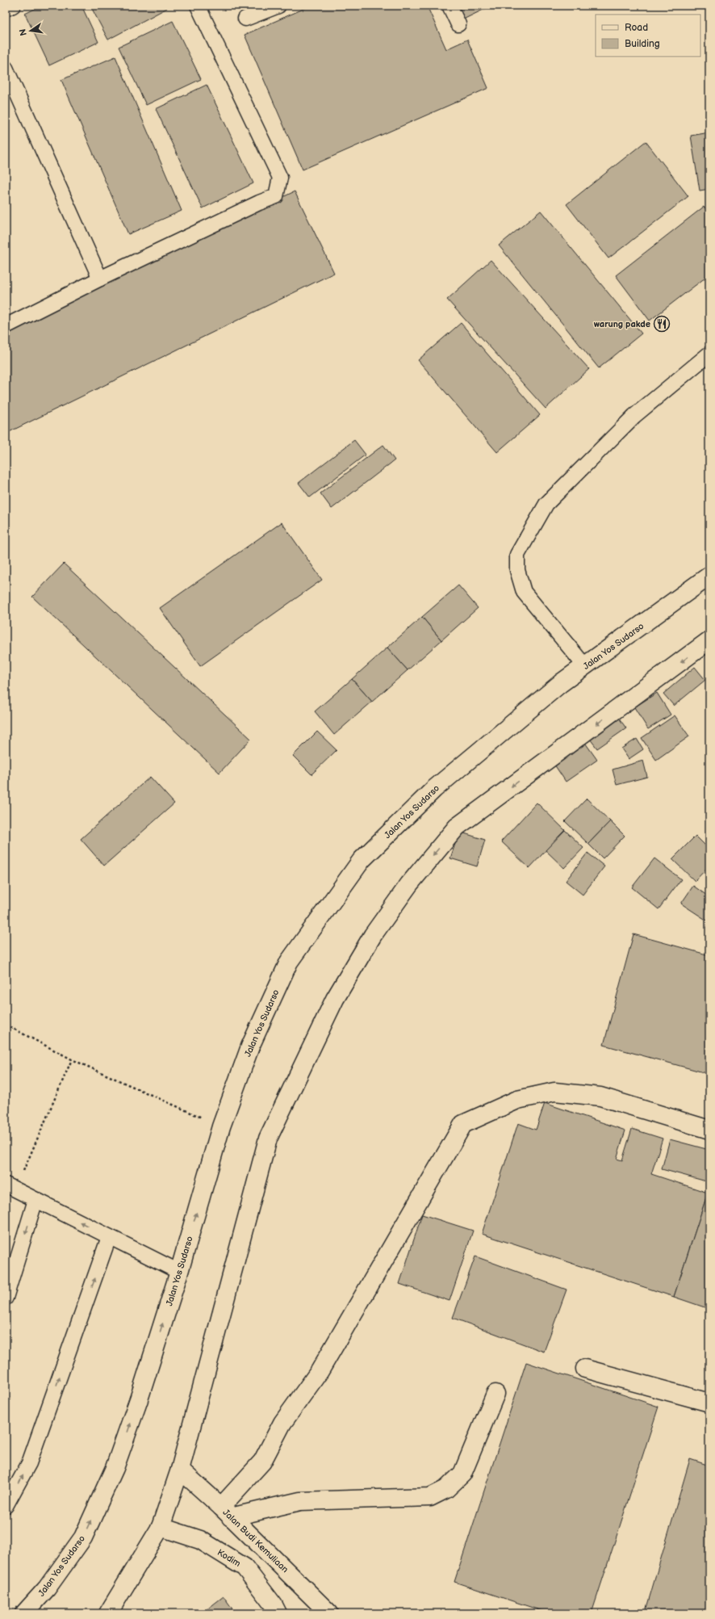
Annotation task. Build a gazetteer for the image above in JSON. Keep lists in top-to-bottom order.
{
  "streets": {
    "main road": ["Jalan Yos Sudarso", "Jalan Budi Kemuliaan", "Kodim"]
  },
  "places": {
    "restaurant": ["warung pakde"]
  },
  "legend": ["Road", "Building"],
  "north": "left"
}
